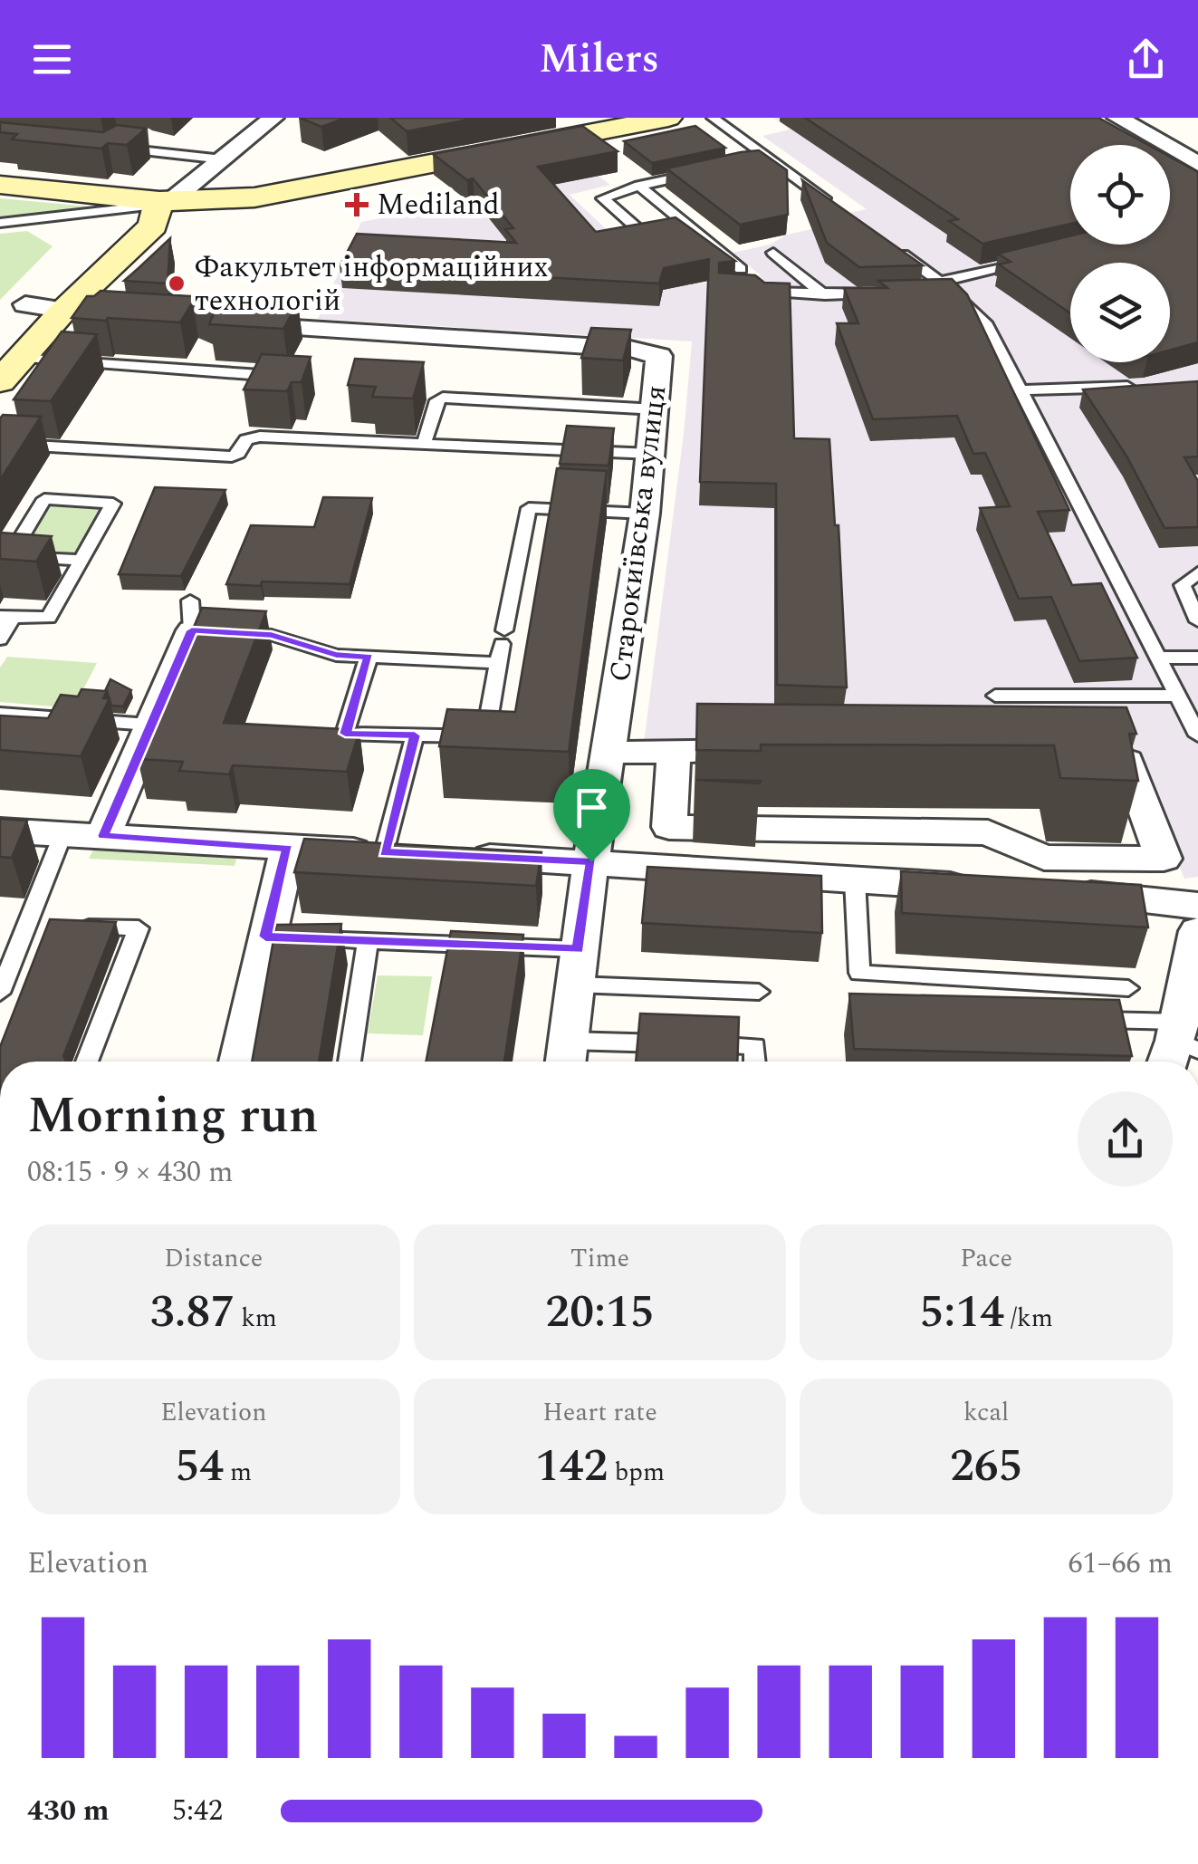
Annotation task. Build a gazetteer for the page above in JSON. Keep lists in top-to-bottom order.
{
  "streets": {
    "street": ["Старокиївська вулиця"]
  },
  "places": {
    "health": ["Mediland"],
    "other": ["Факультет інформаційних технологій"]
  },
  "page": {
    "header": "Milers",
    "heading": ["Morning run", "08:15 · 9 × 430 m"],
    "stats": [
      ["Distance", "3.87 km"],
      ["Time", "20:15"],
      ["Pace", "5:14 /km"],
      ["Elevation", "54 m"],
      ["Heart rate", "142 bpm"],
      ["kcal", "265"]
    ],
    "chart": ["Elevation", "61–66 m"],
    "list": [
      {
        "name": "430 m",
        "note": "5:42"
      }
    ]
  }
}
